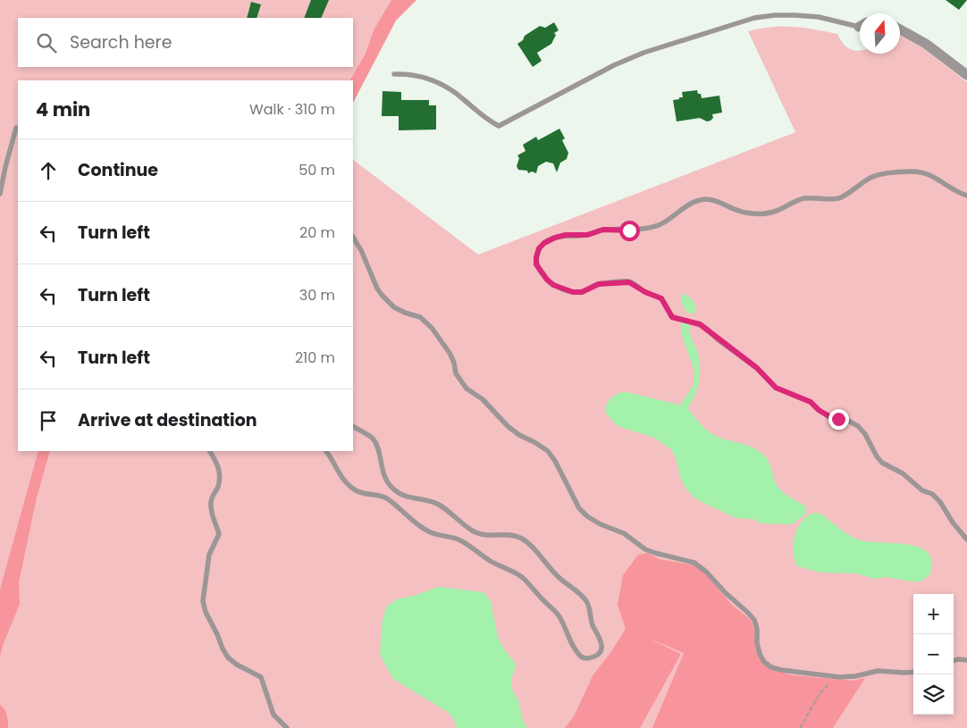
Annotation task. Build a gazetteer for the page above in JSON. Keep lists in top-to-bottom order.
{
  "north": "top",
  "page": {
    "search": "Search here",
    "heading": ["4 min", "Walk · 310 m"],
    "list": [
      ["Continue", "50 m"],
      ["Turn left", "20 m"],
      ["Turn left", "30 m"],
      ["Turn left", "210 m"],
      "Arrive at destination"
    ],
    "map_buttons": ["+", "−"]
  }
}
